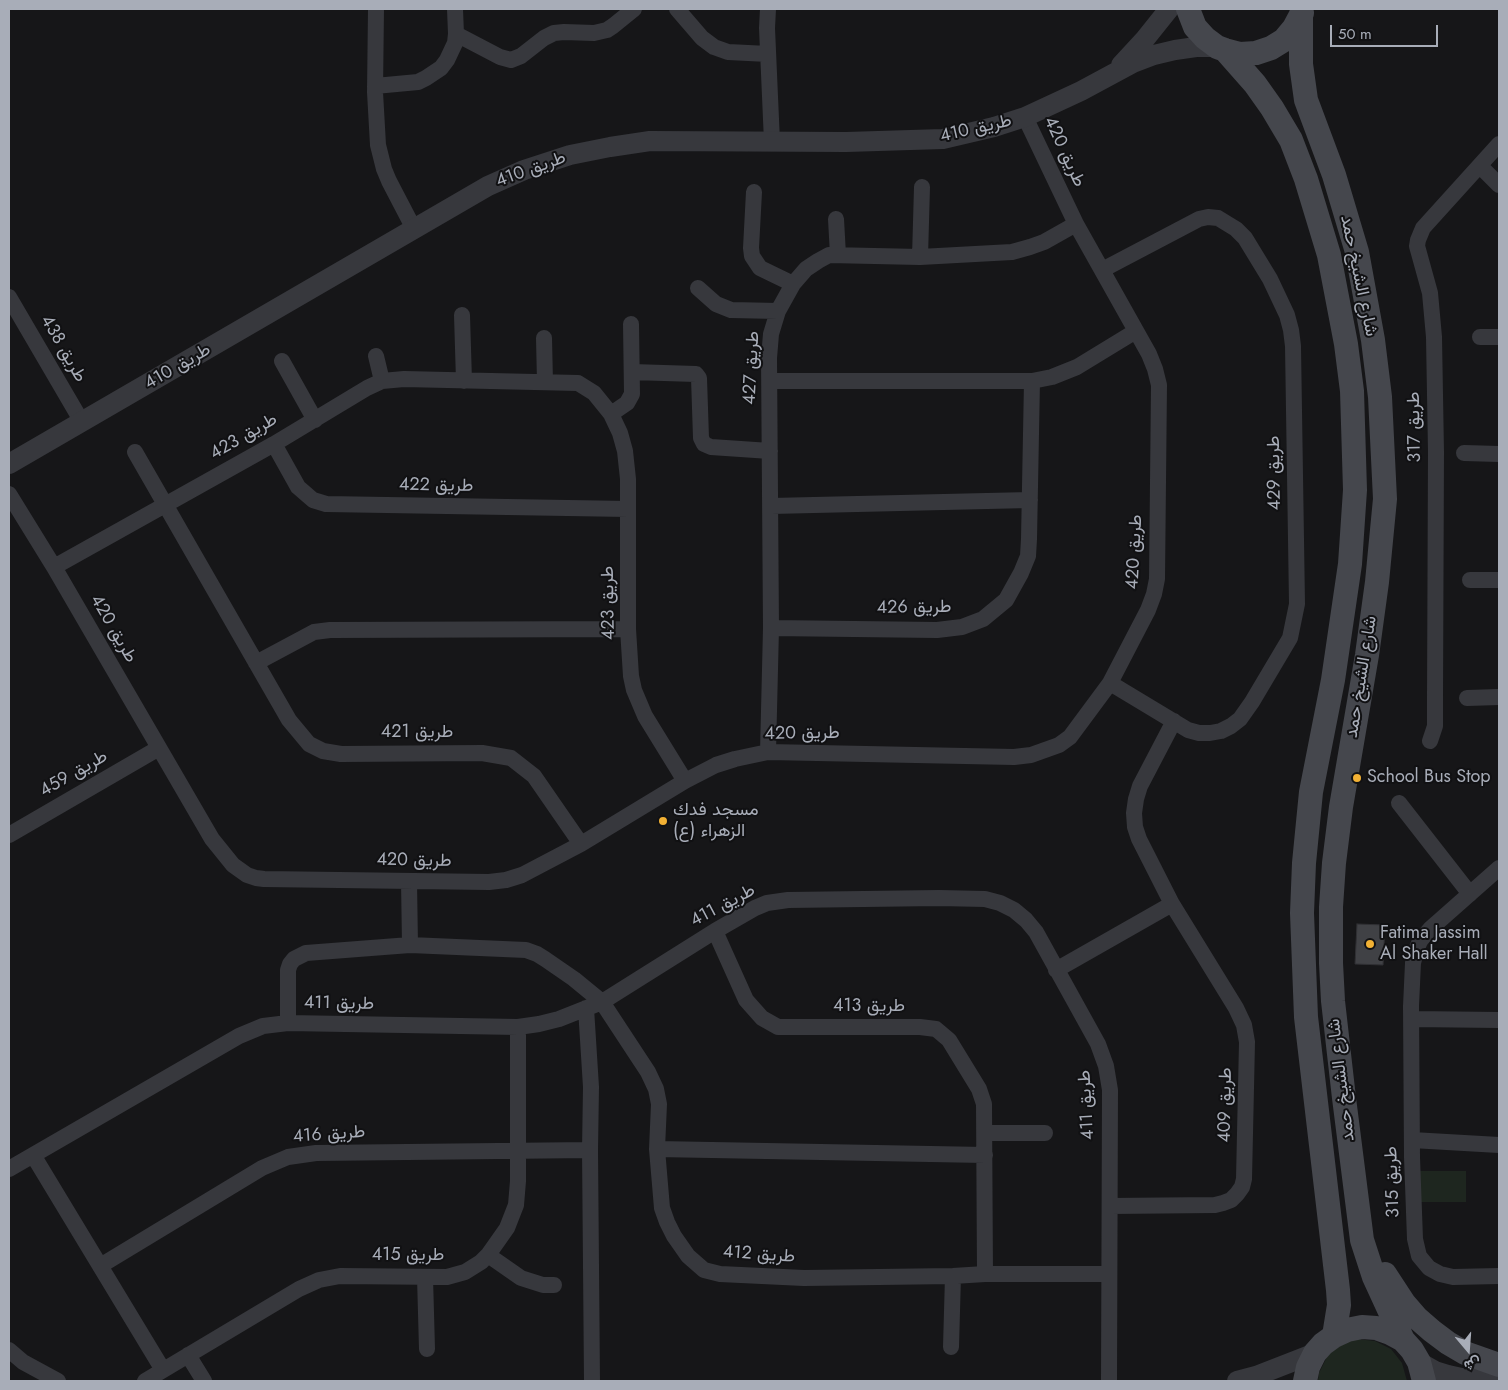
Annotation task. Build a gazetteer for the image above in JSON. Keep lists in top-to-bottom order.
{
  "streets": {
    "main road": ["شارع الشيخ حمد"],
    "street": [
      "طريق 410",
      "طريق 420",
      "طريق 438",
      "طريق 427",
      "طريق 317",
      "طريق 423",
      "طريق 429",
      "طريق 422",
      "طريق 426",
      "طريق 421",
      "طريق 459",
      "طريق 411",
      "طريق 413",
      "طريق 409",
      "طريق 416",
      "طريق 315",
      "طريق 412",
      "طريق 415"
    ]
  },
  "crossings": [
    ["طريق 410", "طريق 420"],
    ["طريق 410", "شارع الشيخ حمد"],
    ["طريق 410", "طريق 438"],
    ["طريق 420", "طريق 427"],
    ["طريق 420", "طريق 423"],
    ["طريق 420", "طريق 429"],
    ["طريق 420", "طريق 421"],
    ["طريق 420", "طريق 459"],
    ["طريق 427", "طريق 426"],
    ["طريق 423", "طريق 422"],
    ["طريق 423", "طريق 421"],
    ["طريق 429", "طريق 409"],
    ["طريق 411", "طريق 413"],
    ["طريق 411", "طريق 409"],
    ["طريق 411", "طريق 412"],
    ["طريق 411", "طريق 415"],
    ["طريق 413", "طريق 412"],
    ["طريق 416", "طريق 415"]
  ],
  "places": ["School Bus Stop", "مسجد فدك الزهراء (ع)", "Fatima Jassim Al Shaker Hall"],
  "scale_bar": "50 m",
  "north": "bottom"
}
